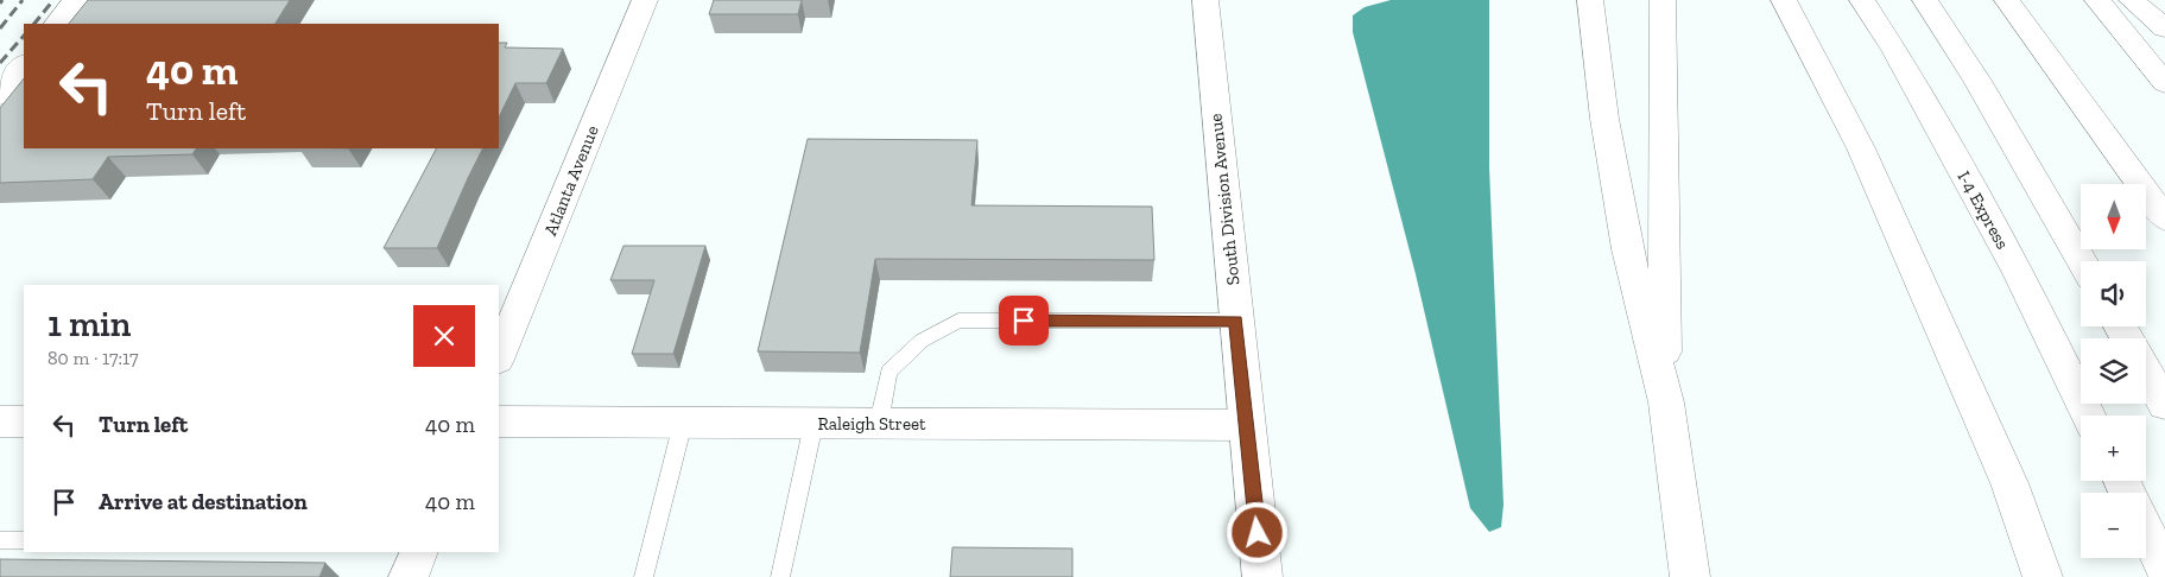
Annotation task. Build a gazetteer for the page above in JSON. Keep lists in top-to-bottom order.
{
  "streets": {
    "main road": [
      "Atlanta Avenue",
      "South Division Avenue",
      "I-4 Express",
      "Raleigh Street"
    ]
  },
  "crossings": [
    ["South Division Avenue", "Raleigh Street"]
  ],
  "north": "bottom",
  "page": {
    "turn": ["40 m", "Turn left"],
    "map_buttons": ["+", "−"],
    "heading": ["1 min", "80 m · 17:17"],
    "list": [
      {
        "name": "Turn left",
        "value": "40 m"
      },
      {
        "name": "Arrive at destination",
        "value": "40 m"
      }
    ]
  }
}
